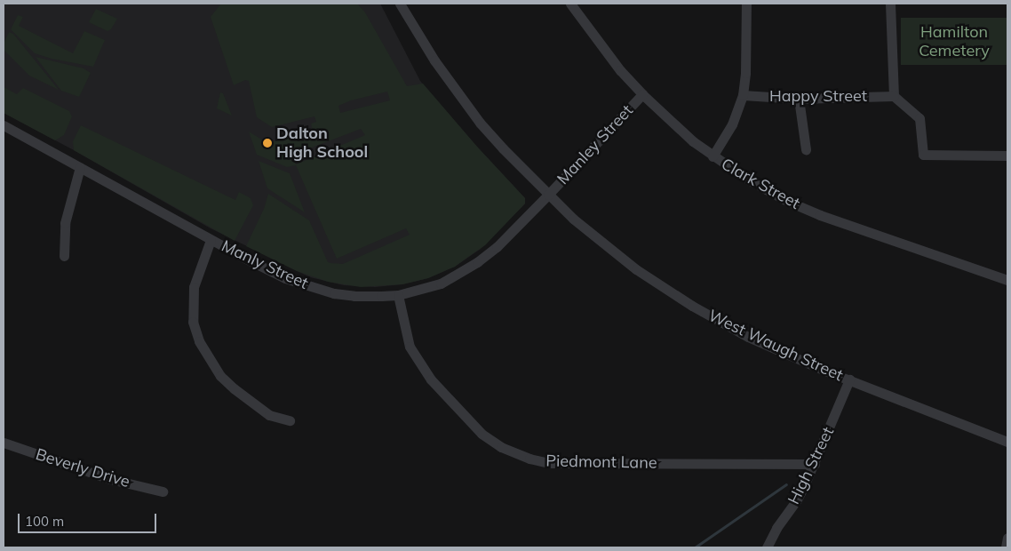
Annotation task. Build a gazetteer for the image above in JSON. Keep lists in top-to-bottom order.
{
  "streets": {
    "street": [
      "Happy Street",
      "Manley Street",
      "Clark Street",
      "Manly Street",
      "West Waugh Street",
      "Piedmont Lane",
      "High Street",
      "Beverly Drive"
    ]
  },
  "crossings": [
    ["Manley Street", "Clark Street"],
    ["Manley Street", "Manly Street"],
    ["Manley Street", "West Waugh Street"],
    ["Manly Street", "West Waugh Street"],
    ["Manly Street", "Piedmont Lane"],
    ["West Waugh Street", "High Street"],
    ["Piedmont Lane", "High Street"]
  ],
  "parks": ["Hamilton Cemetery"],
  "places": ["Dalton High School"],
  "scale_bar": "100 m"
}
